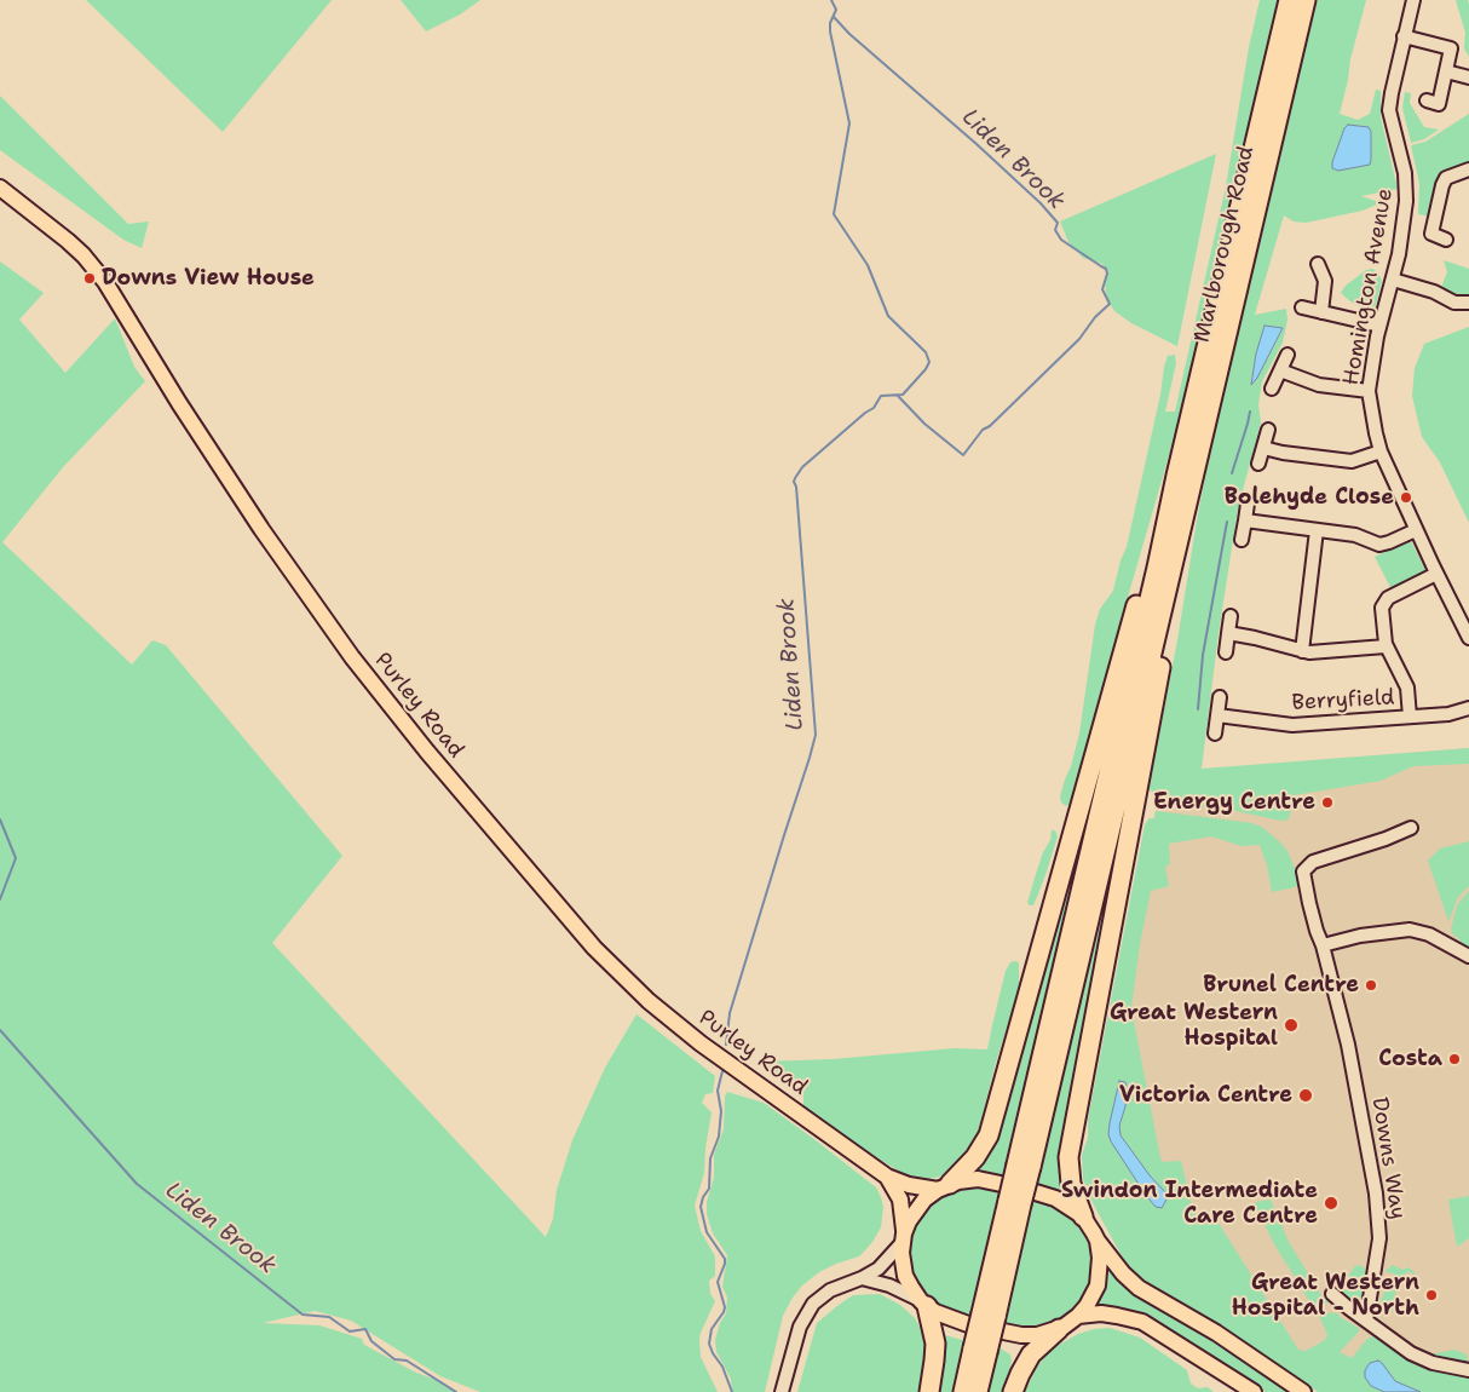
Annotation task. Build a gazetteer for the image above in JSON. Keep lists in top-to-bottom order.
{
  "streets": {
    "highway": ["Marlborough Road"],
    "main road": ["Purley Road"],
    "street": ["Homington Avenue", "Berryfield", "Downs Way"]
  },
  "water": ["Liden Brook"],
  "places": [
    "Downs View House",
    "Bolehyde Close",
    "Energy Centre",
    "Brunel Centre",
    "Great Western Hospital",
    "Costa",
    "Victoria Centre",
    "Swindon Intermediate Care Centre",
    "Great Western Hospital - North"
  ]
}
